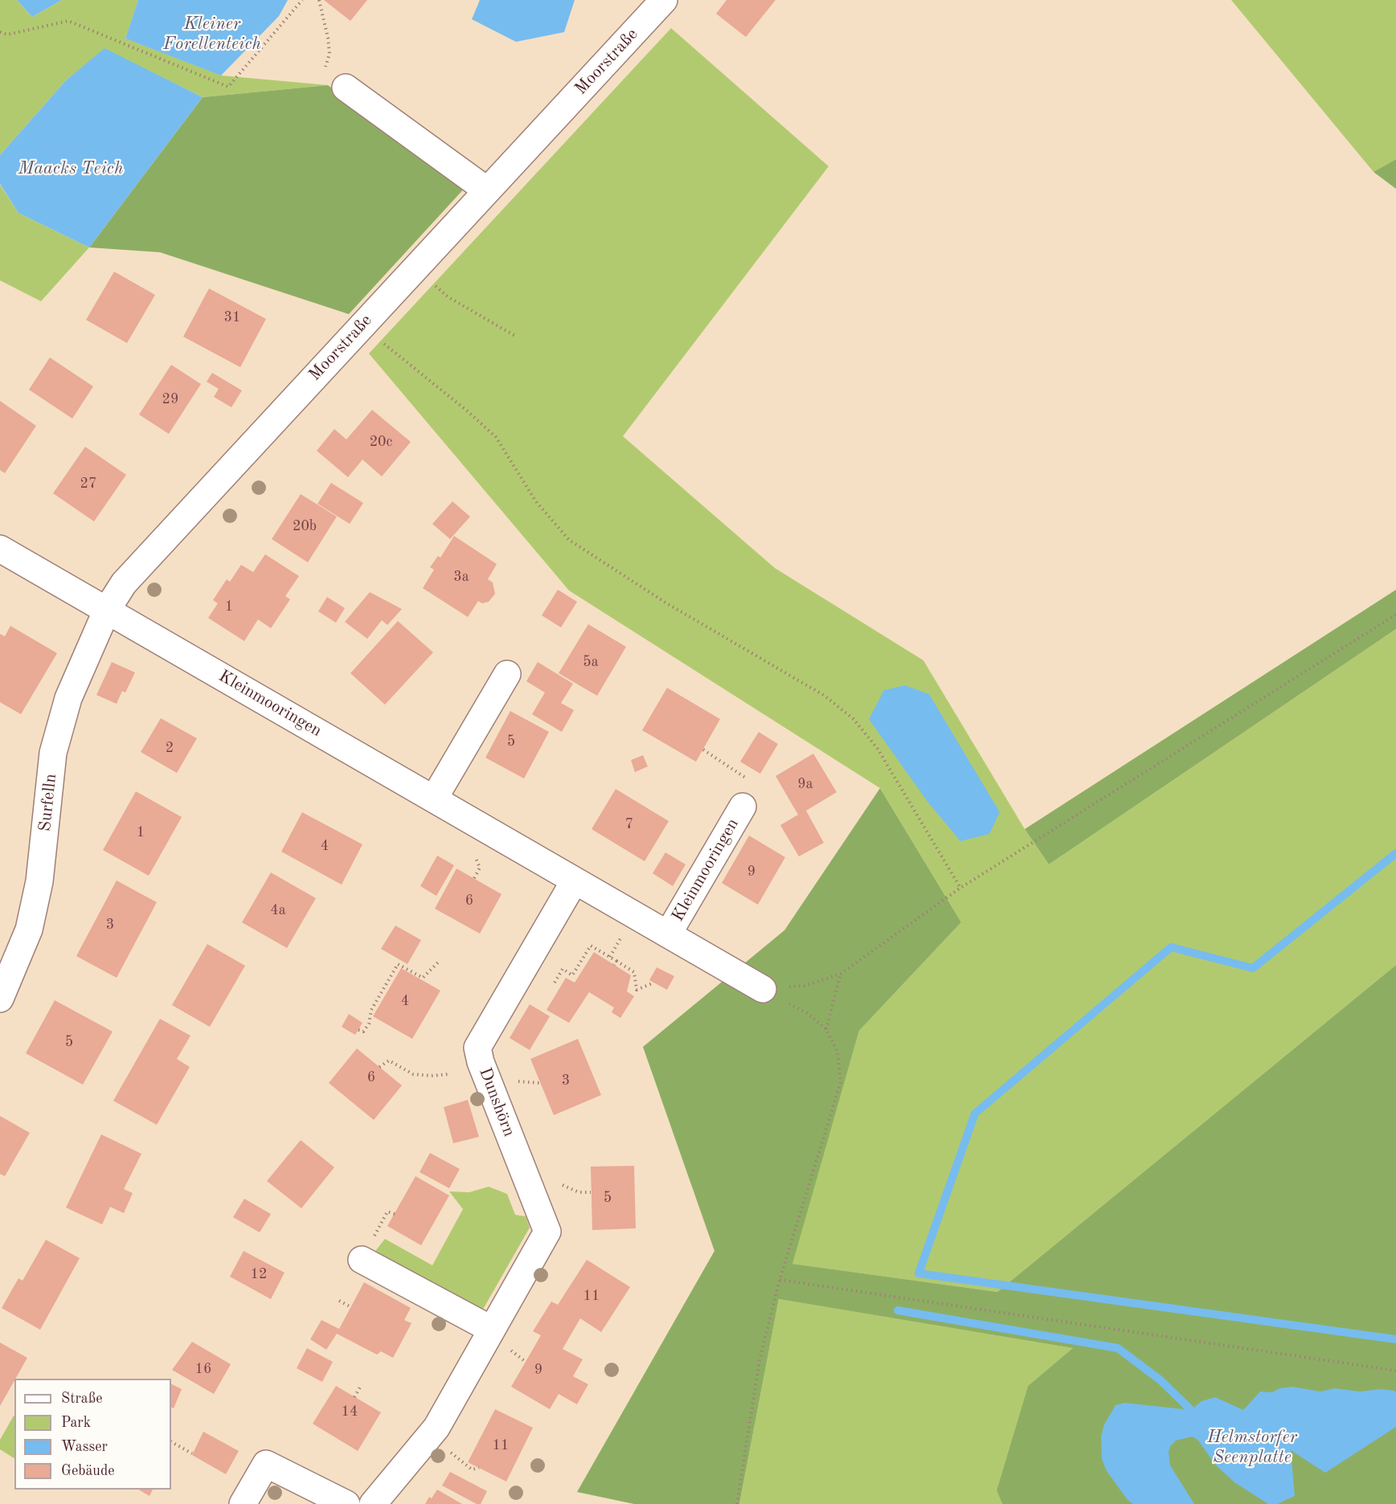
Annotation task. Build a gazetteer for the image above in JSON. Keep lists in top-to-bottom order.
{
  "streets": {
    "street": [
      "Moorstraße",
      "Kleinmooringen",
      "Surfelln",
      "Dunshörn"
    ]
  },
  "crossings": [
    ["Moorstraße", "Kleinmooringen"],
    ["Moorstraße", "Surfelln"],
    ["Kleinmooringen", "Surfelln"],
    ["Kleinmooringen", "Dunshörn"]
  ],
  "water": ["Kleiner Forellenteich", "Maacks Teich", "Helmstorfer Seenplatte"],
  "house_numbers": [
    "31",
    "29",
    "20c",
    "27",
    "20b",
    "3a",
    "1",
    "5a",
    "5",
    "2",
    "9a",
    "7",
    "1",
    "4",
    "9",
    "6",
    "4a",
    "3",
    "4",
    "5",
    "6",
    "3",
    "5",
    "12",
    "11",
    "16",
    "9",
    "14",
    "11"
  ],
  "legend": [
    "Straße",
    "Park",
    "Wasser",
    "Gebäude"
  ]
}
